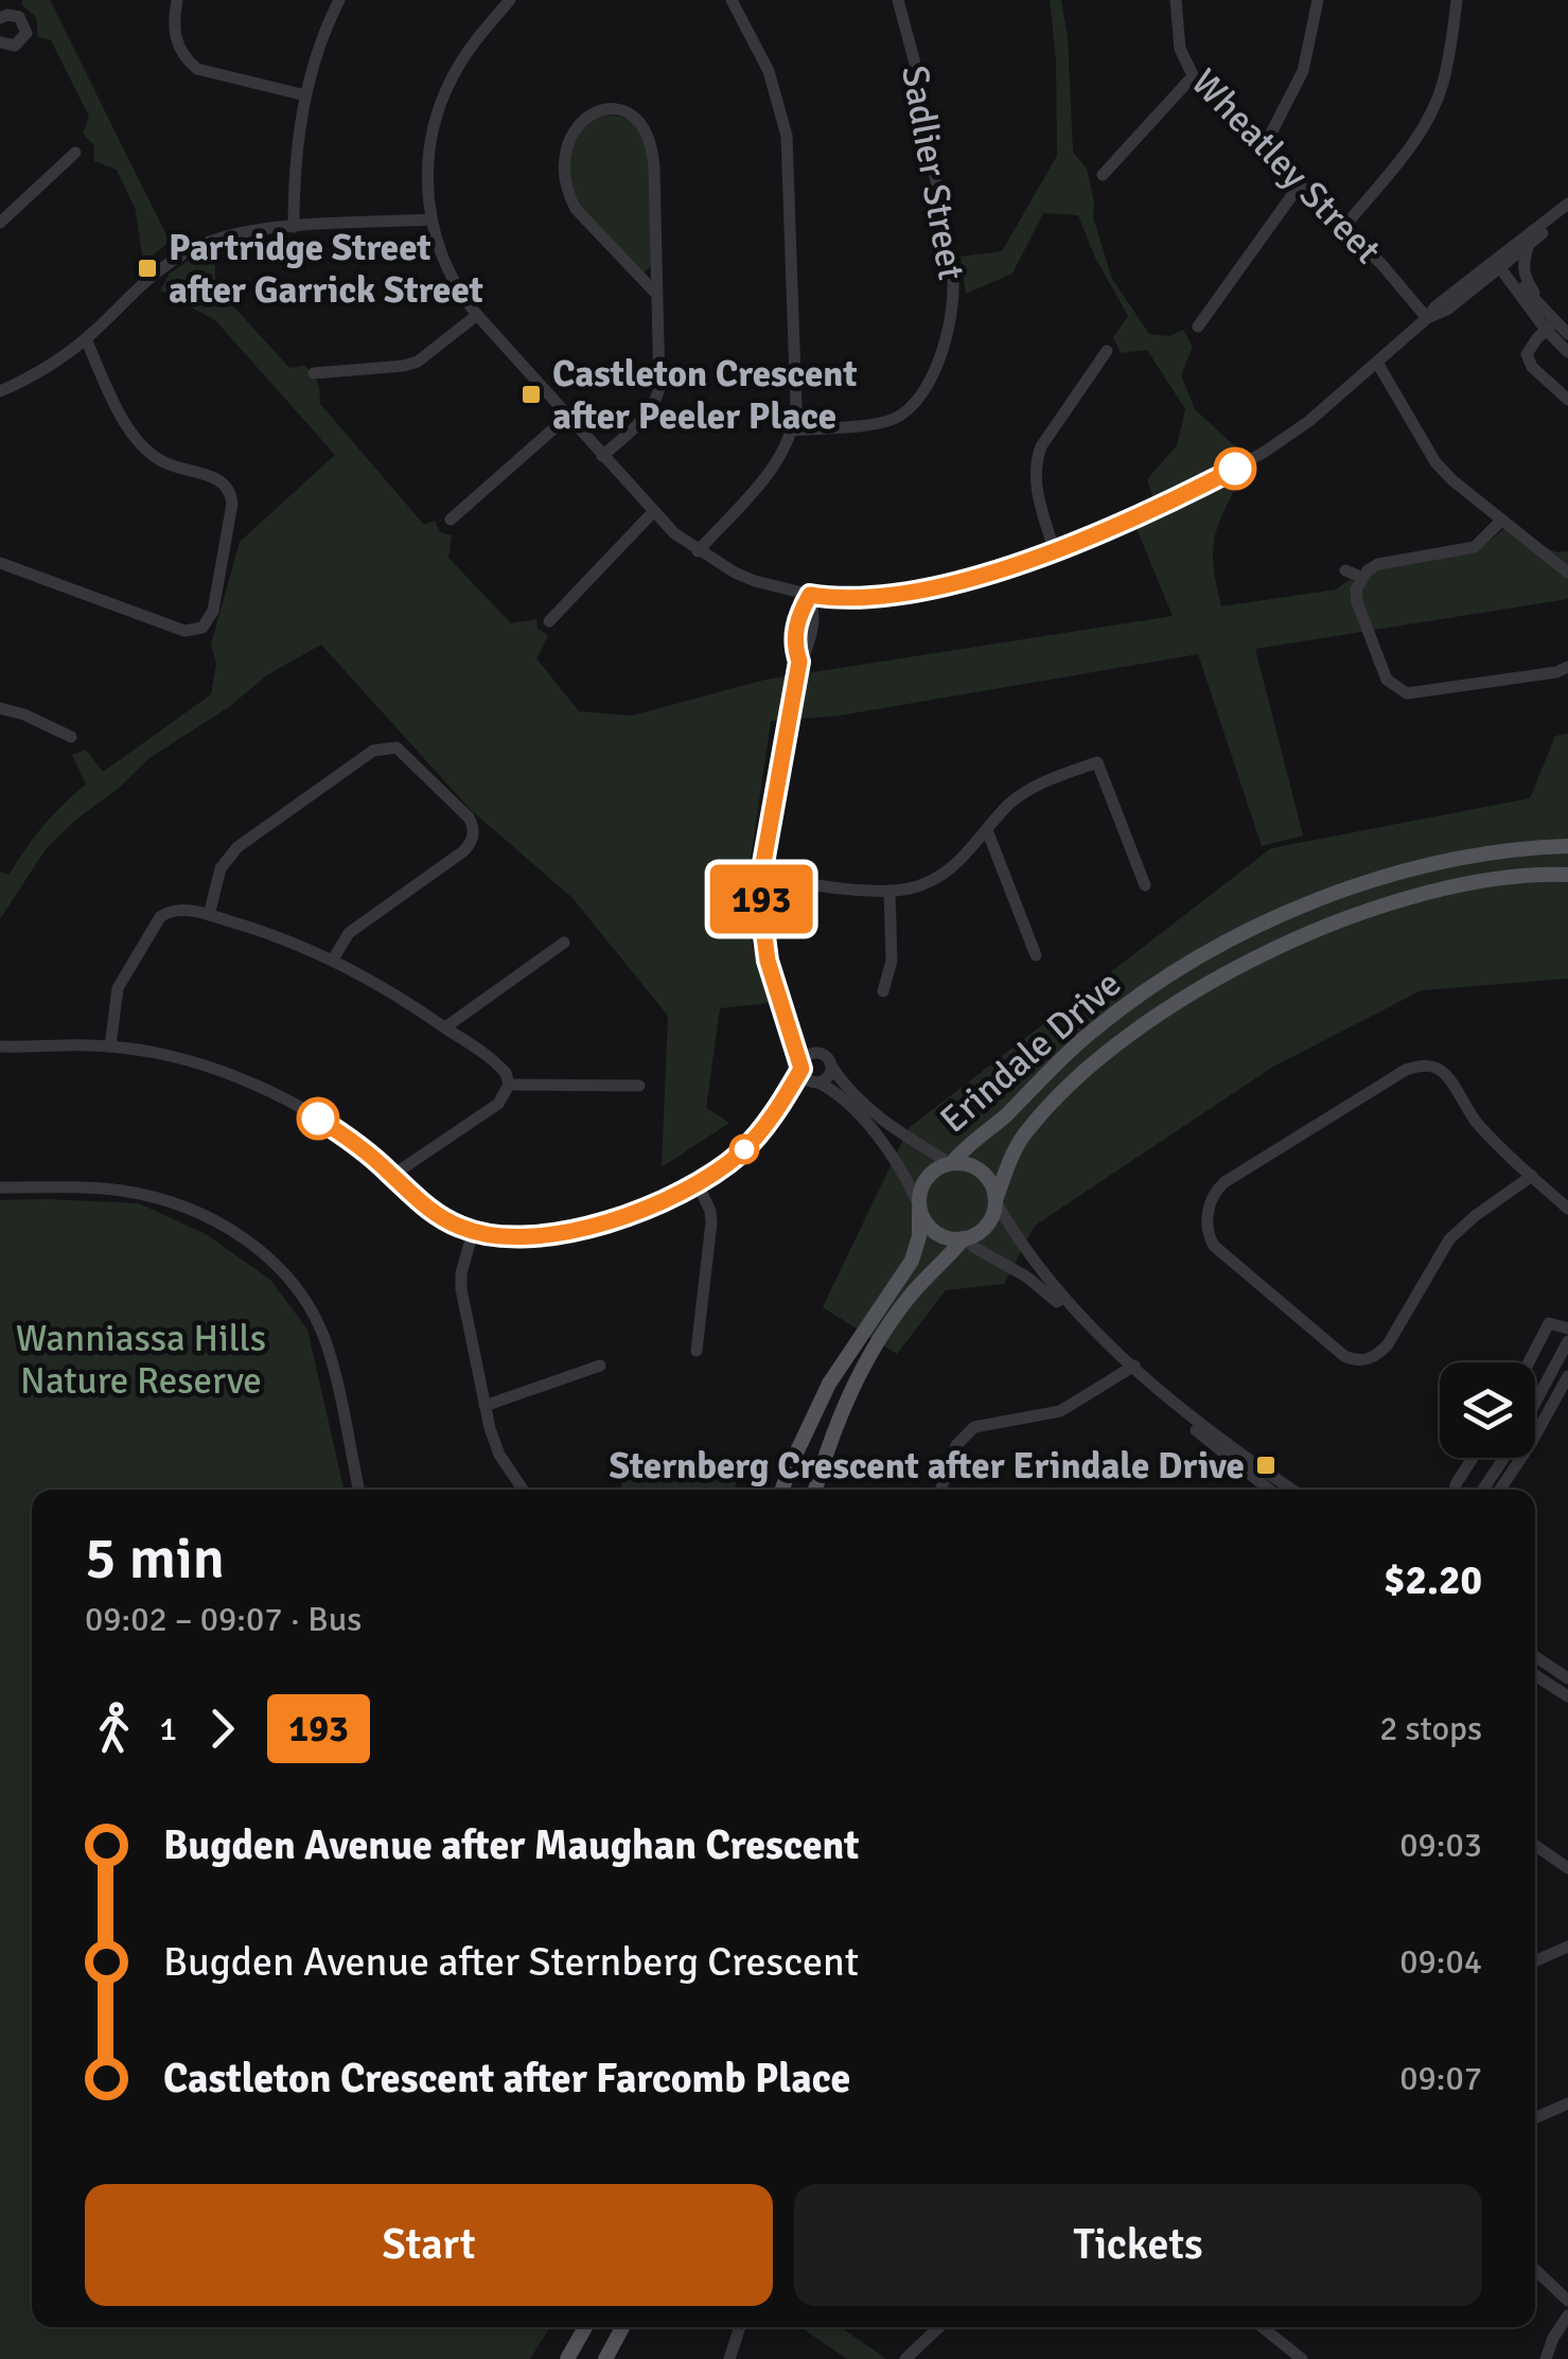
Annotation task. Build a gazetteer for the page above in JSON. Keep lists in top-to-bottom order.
{
  "streets": {
    "main road": ["Erindale Drive"],
    "street": ["Wheatley Street", "Sadlier Street"]
  },
  "parks": ["Wanniassa Hills Nature Reserve"],
  "places": {
    "transit": ["Partridge Street after Garrick Street", "Castleton Crescent after Peeler Place", "Sternberg Crescent after Erindale Drive"]
  },
  "lines": ["bus line 193"],
  "page": {
    "on_map": "193",
    "heading": ["5 min", "09:02 – 09:07 · Bus", "$2.20"],
    "legs": ["1", "193", "2 stops"],
    "list": [
      {
        "name": "Bugden Avenue after Maughan Crescent",
        "value": "09:03"
      },
      {
        "name": "Bugden Avenue after Sternberg Crescent",
        "value": "09:04"
      },
      {
        "name": "Castleton Crescent after Farcomb Place",
        "value": "09:07"
      }
    ],
    "buttons": ["Start", "Tickets"]
  }
}
